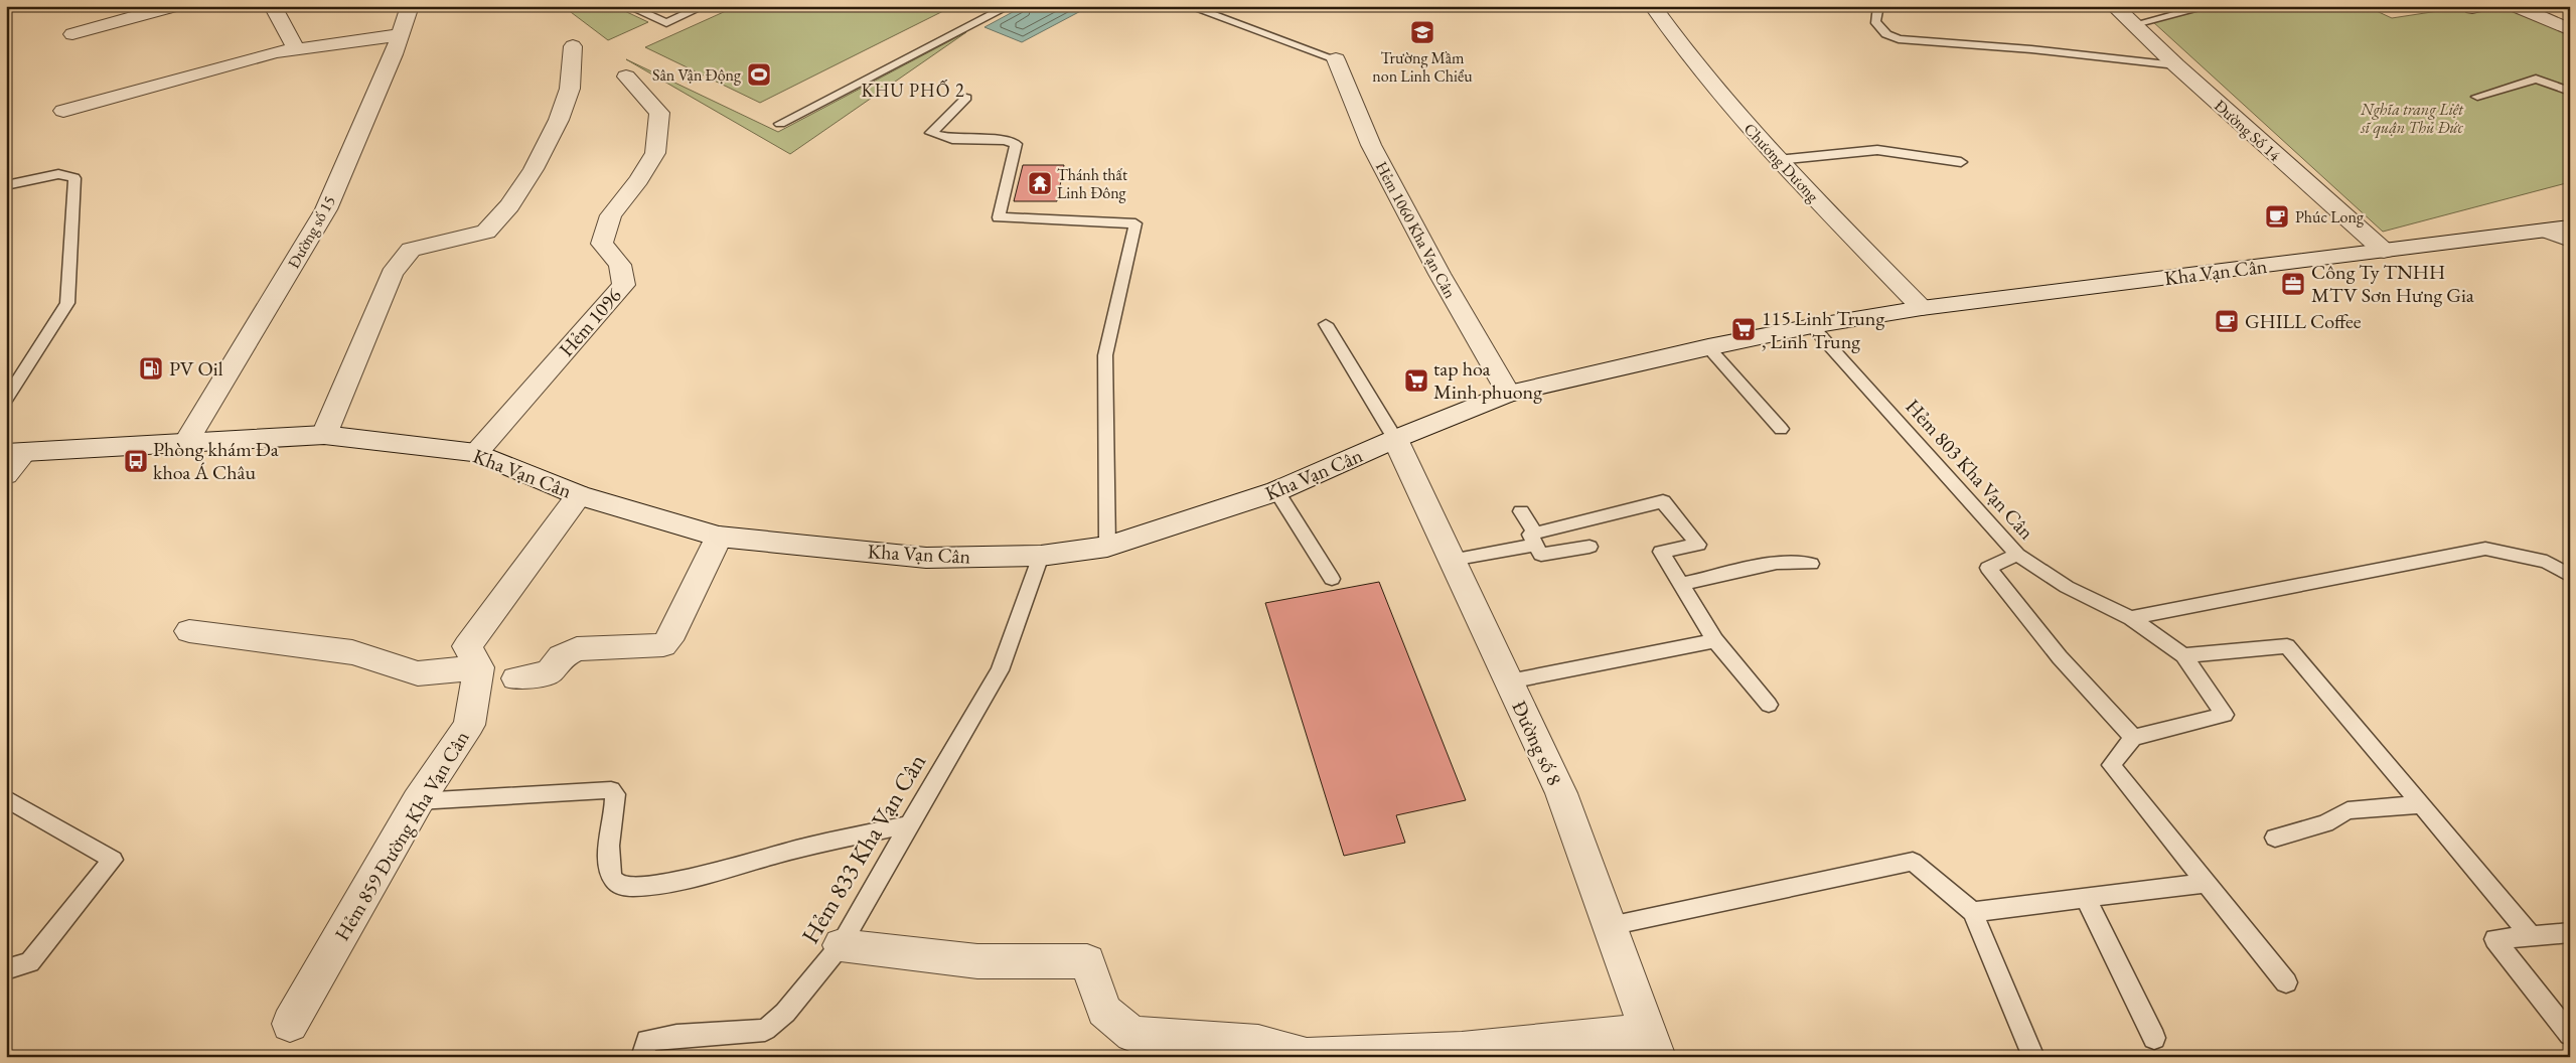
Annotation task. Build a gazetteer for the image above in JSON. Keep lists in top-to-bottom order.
{
  "streets": {
    "street": [
      "Đường Số 14",
      "Chương Dương",
      "Hẻm 1060 Kha Vạn Cân",
      "Đường số 15",
      "Kha Vạn Cân",
      "Hẻm 1096",
      "Đường số 8",
      "Hẻm 859 Đường Kha Vạn Cân"
    ],
    "lane": ["Hẻm 803 Kha Vạn Cân", "Hẻm 833 Kha Vạn Cân"]
  },
  "crossings": [
    ["Đường Số 14", "Kha Vạn Cân"],
    ["Chương Dương", "Kha Vạn Cân"],
    ["Hẻm 1060 Kha Vạn Cân", "Kha Vạn Cân"],
    ["Đường số 15", "Kha Vạn Cân"],
    ["Kha Vạn Cân", "Hẻm 1096"],
    ["Kha Vạn Cân", "Hẻm 803 Kha Vạn Cân"],
    ["Kha Vạn Cân", "Đường số 8"],
    ["Kha Vạn Cân", "Hẻm 833 Kha Vạn Cân"]
  ],
  "districts": ["KHU PHỐ 2"],
  "parks": ["Nghĩa trang Liệt sĩ quận Thủ Đức"],
  "places": {
    "school or university": ["Trường Mầm non Linh Chiểu"],
    "sports": ["Sân Vận Động"],
    "temple": ["Thánh thất Linh Đông"],
    "cafe": ["Phúc Long", "GHILL Coffee"],
    "office": ["Công Ty TNHH MTV Sơn Hưng Gia"],
    "supermarket": ["115 Linh Trung , Linh Trung", "tap hoa Minh phuong"],
    "fuel station": ["PV Oil"],
    "bus stop": ["Phòng khám Đa khoa Á Châu"]
  }
}
